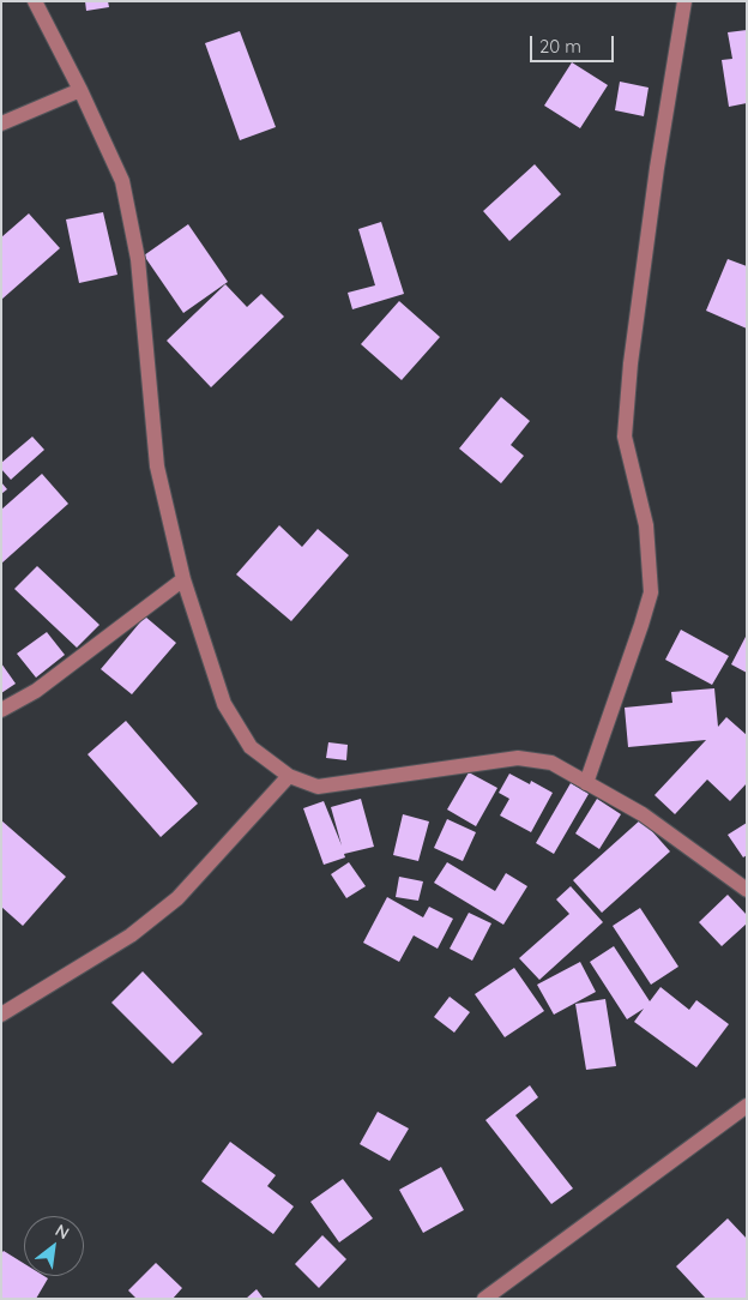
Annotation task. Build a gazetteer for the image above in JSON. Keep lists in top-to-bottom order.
{
  "scale_bar": "20 m",
  "north": "top right"
}
